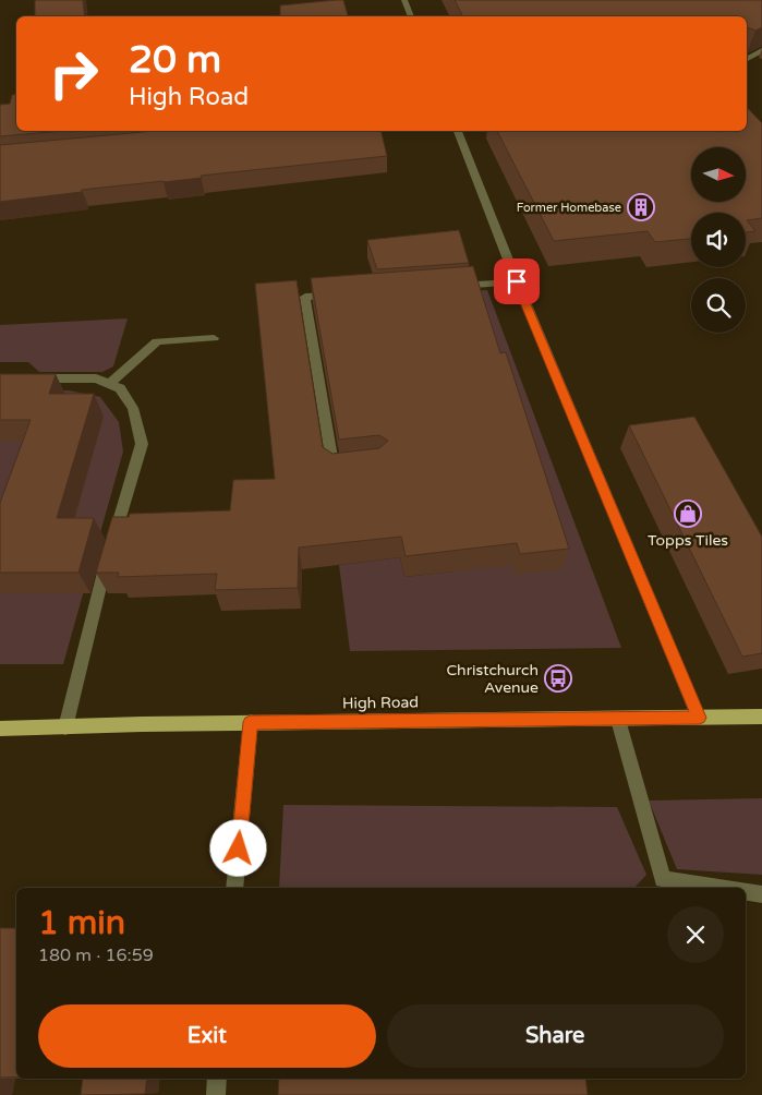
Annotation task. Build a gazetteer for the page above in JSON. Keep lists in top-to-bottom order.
{
  "streets": {
    "main road": ["High Road"]
  },
  "places": {
    "building": ["Former Homebase"],
    "shop": ["Topps Tiles"],
    "bus stop": ["Christchurch Avenue"]
  },
  "north": "right",
  "page": {
    "turn": ["20 m", "High Road"],
    "heading": ["1 min", "180 m · 16:59"],
    "buttons": ["Exit", "Share"]
  }
}
